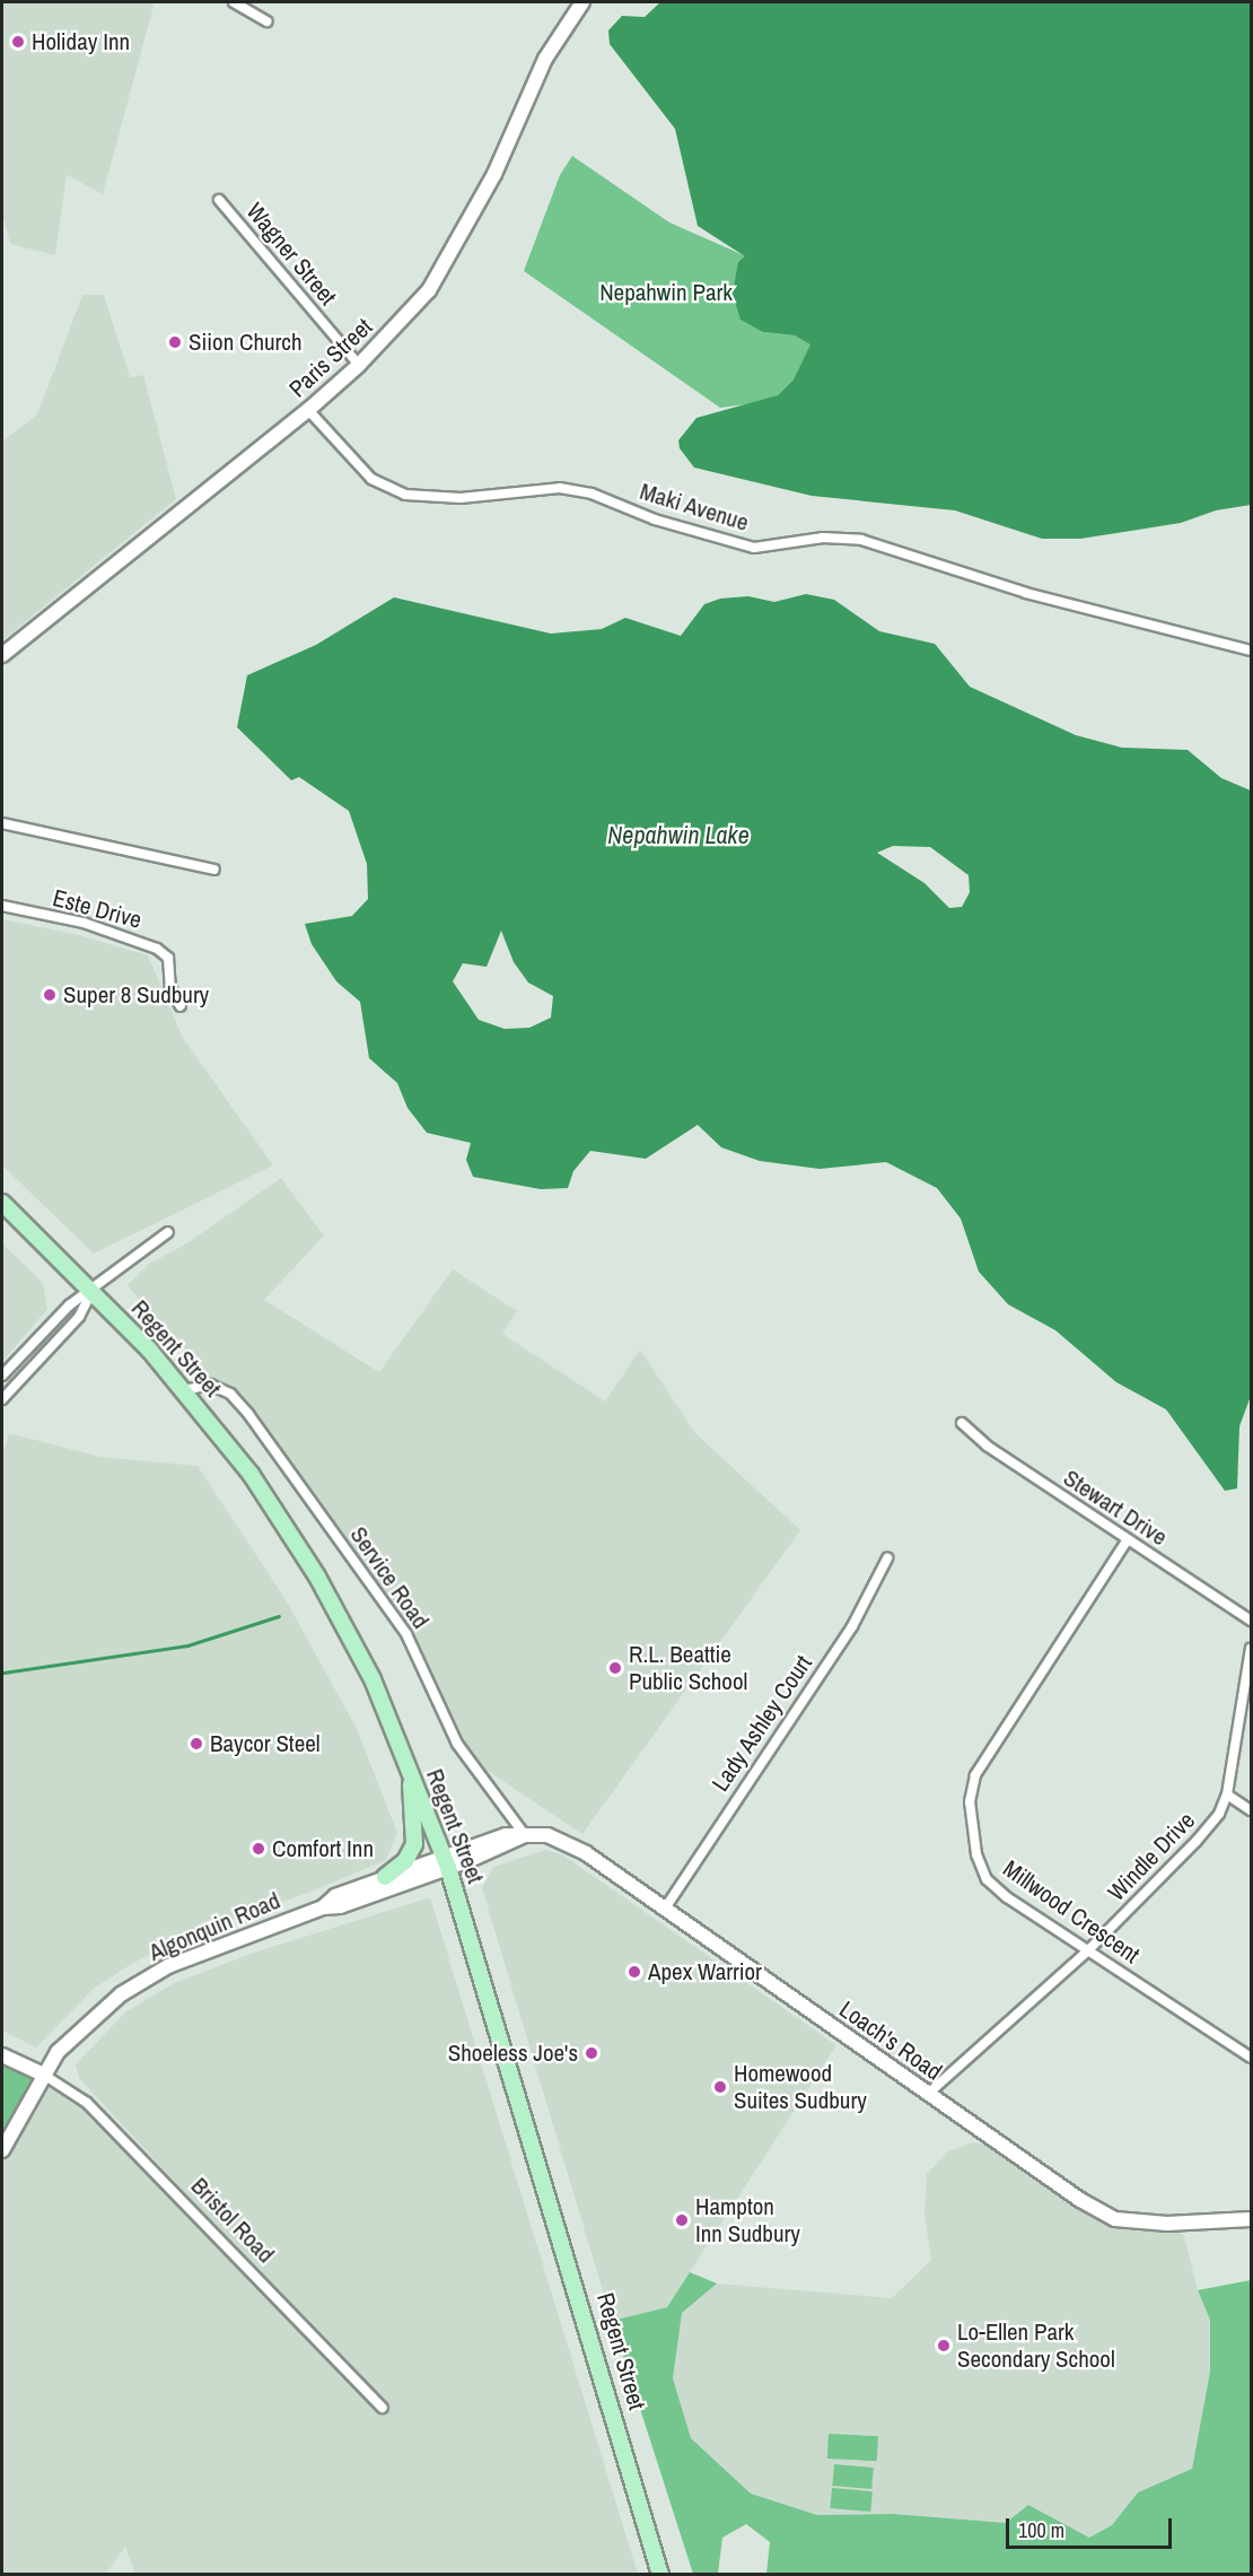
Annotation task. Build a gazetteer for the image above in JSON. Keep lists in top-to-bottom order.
{
  "streets": {
    "main road": ["Regent Street"],
    "street": [
      "Wagner Street",
      "Paris Street",
      "Maki Avenue",
      "Este Drive",
      "Stewart Drive",
      "Service Road",
      "Lady Ashley Court",
      "Windle Drive",
      "Millwood Crescent",
      "Algonquin Road",
      "Loach's Road",
      "Bristol Road"
    ]
  },
  "crossings": [
    ["Wagner Street", "Paris Street"],
    ["Paris Street", "Maki Avenue"],
    ["Regent Street", "Service Road"],
    ["Regent Street", "Algonquin Road"],
    ["Stewart Drive", "Millwood Crescent"],
    ["Service Road", "Loach's Road"],
    ["Lady Ashley Court", "Loach's Road"],
    ["Windle Drive", "Millwood Crescent"],
    ["Windle Drive", "Loach's Road"],
    ["Algonquin Road", "Bristol Road"]
  ],
  "water": ["Nepahwin Lake"],
  "parks": ["Nepahwin Park"],
  "places": [
    "Holiday Inn",
    "Siion Church",
    "Super 8 Sudbury",
    "R.L. Beattie Public School",
    "Baycor Steel",
    "Comfort Inn",
    "Apex Warrior",
    "Shoeless Joe's",
    "Homewood Suites Sudbury",
    "Hampton Inn Sudbury",
    "Lo-Ellen Park Secondary School"
  ],
  "scale_bar": "100 m"
}
